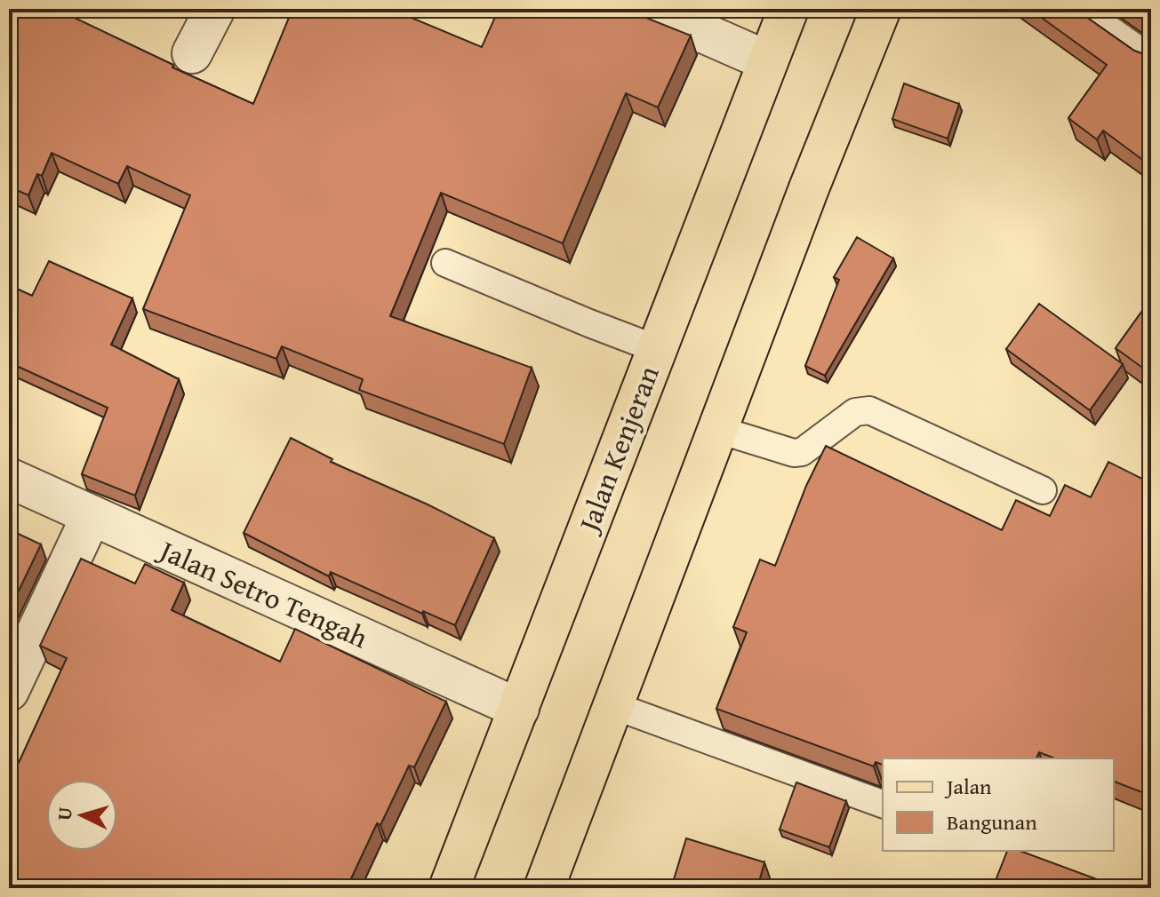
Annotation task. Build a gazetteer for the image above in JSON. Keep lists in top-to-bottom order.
{
  "streets": {
    "main road": ["Jalan Kenjeran"],
    "street": ["Jalan Setro Tengah"]
  },
  "crossings": [
    ["Jalan Kenjeran", "Jalan Setro Tengah"]
  ],
  "legend": ["Jalan", "Bangunan"],
  "north": "left"
}
